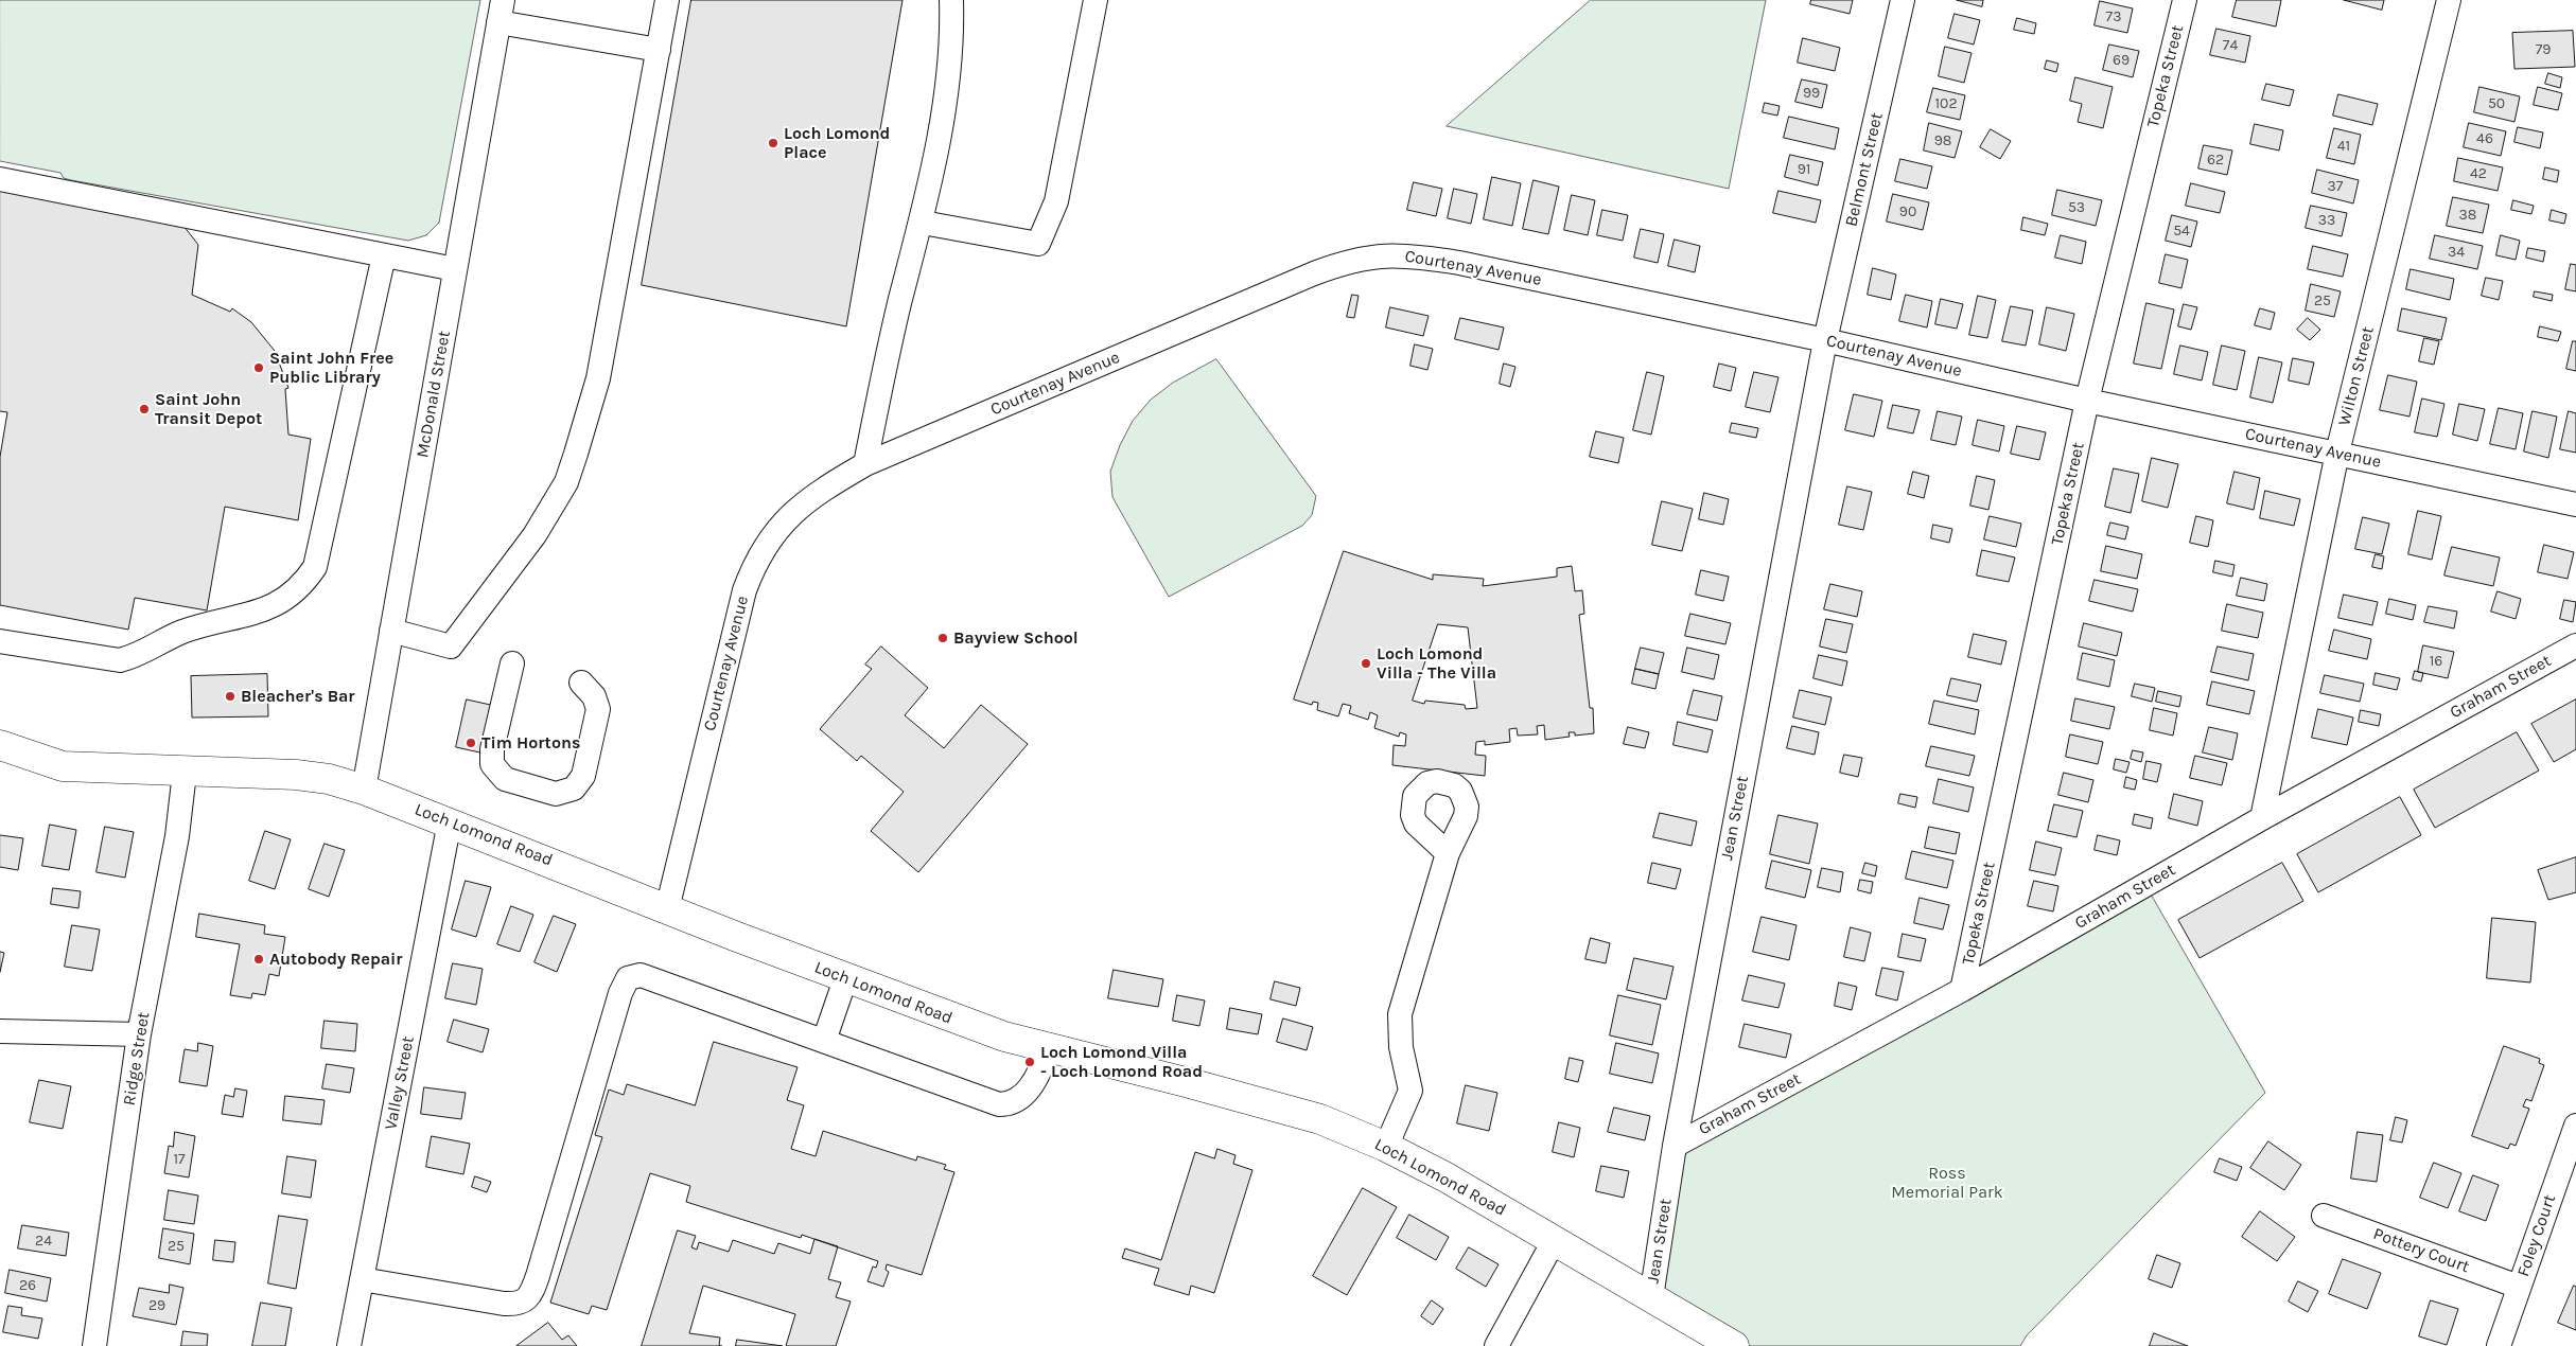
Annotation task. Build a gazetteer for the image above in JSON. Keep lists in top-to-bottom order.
{
  "streets": {
    "main road": ["Loch Lomond Road"],
    "street": [
      "Topeka Street",
      "Belmont Street",
      "Courtenay Avenue",
      "Wilton Street",
      "McDonald Street",
      "Graham Street",
      "Jean Street",
      "Ridge Street",
      "Valley Street",
      "Foley Court",
      "Pottery Court"
    ]
  },
  "crossings": [
    ["Topeka Street", "Courtenay Avenue"],
    ["Topeka Street", "Graham Street"],
    ["Belmont Street", "Courtenay Avenue"],
    ["Belmont Street", "Jean Street"],
    ["Courtenay Avenue", "Wilton Street"],
    ["Courtenay Avenue", "Jean Street"],
    ["Courtenay Avenue", "Loch Lomond Road"],
    ["Wilton Street", "Graham Street"],
    ["McDonald Street", "Loch Lomond Road"],
    ["Graham Street", "Jean Street"],
    ["Jean Street", "Loch Lomond Road"],
    ["Loch Lomond Road", "Ridge Street"],
    ["Loch Lomond Road", "Valley Street"],
    ["Foley Court", "Pottery Court"]
  ],
  "parks": ["Ross Memorial Park"],
  "places": [
    "Loch Lomond Place",
    "Saint John Free Public Library",
    "Saint John Transit Depot",
    "Bayview School",
    "Loch Lomond Villa - The Villa",
    "Bleacher's Bar",
    "Tim Hortons",
    "Autobody Repair",
    "Loch Lomond Villa - Loch Lomond Road"
  ],
  "house_numbers": [
    "73",
    "74",
    "79",
    "69",
    "99",
    "102",
    "50",
    "46",
    "98",
    "41",
    "62",
    "91",
    "42",
    "37",
    "53",
    "90",
    "38",
    "33",
    "54",
    "34",
    "25",
    "16",
    "17",
    "24",
    "25",
    "26",
    "29"
  ]
}
